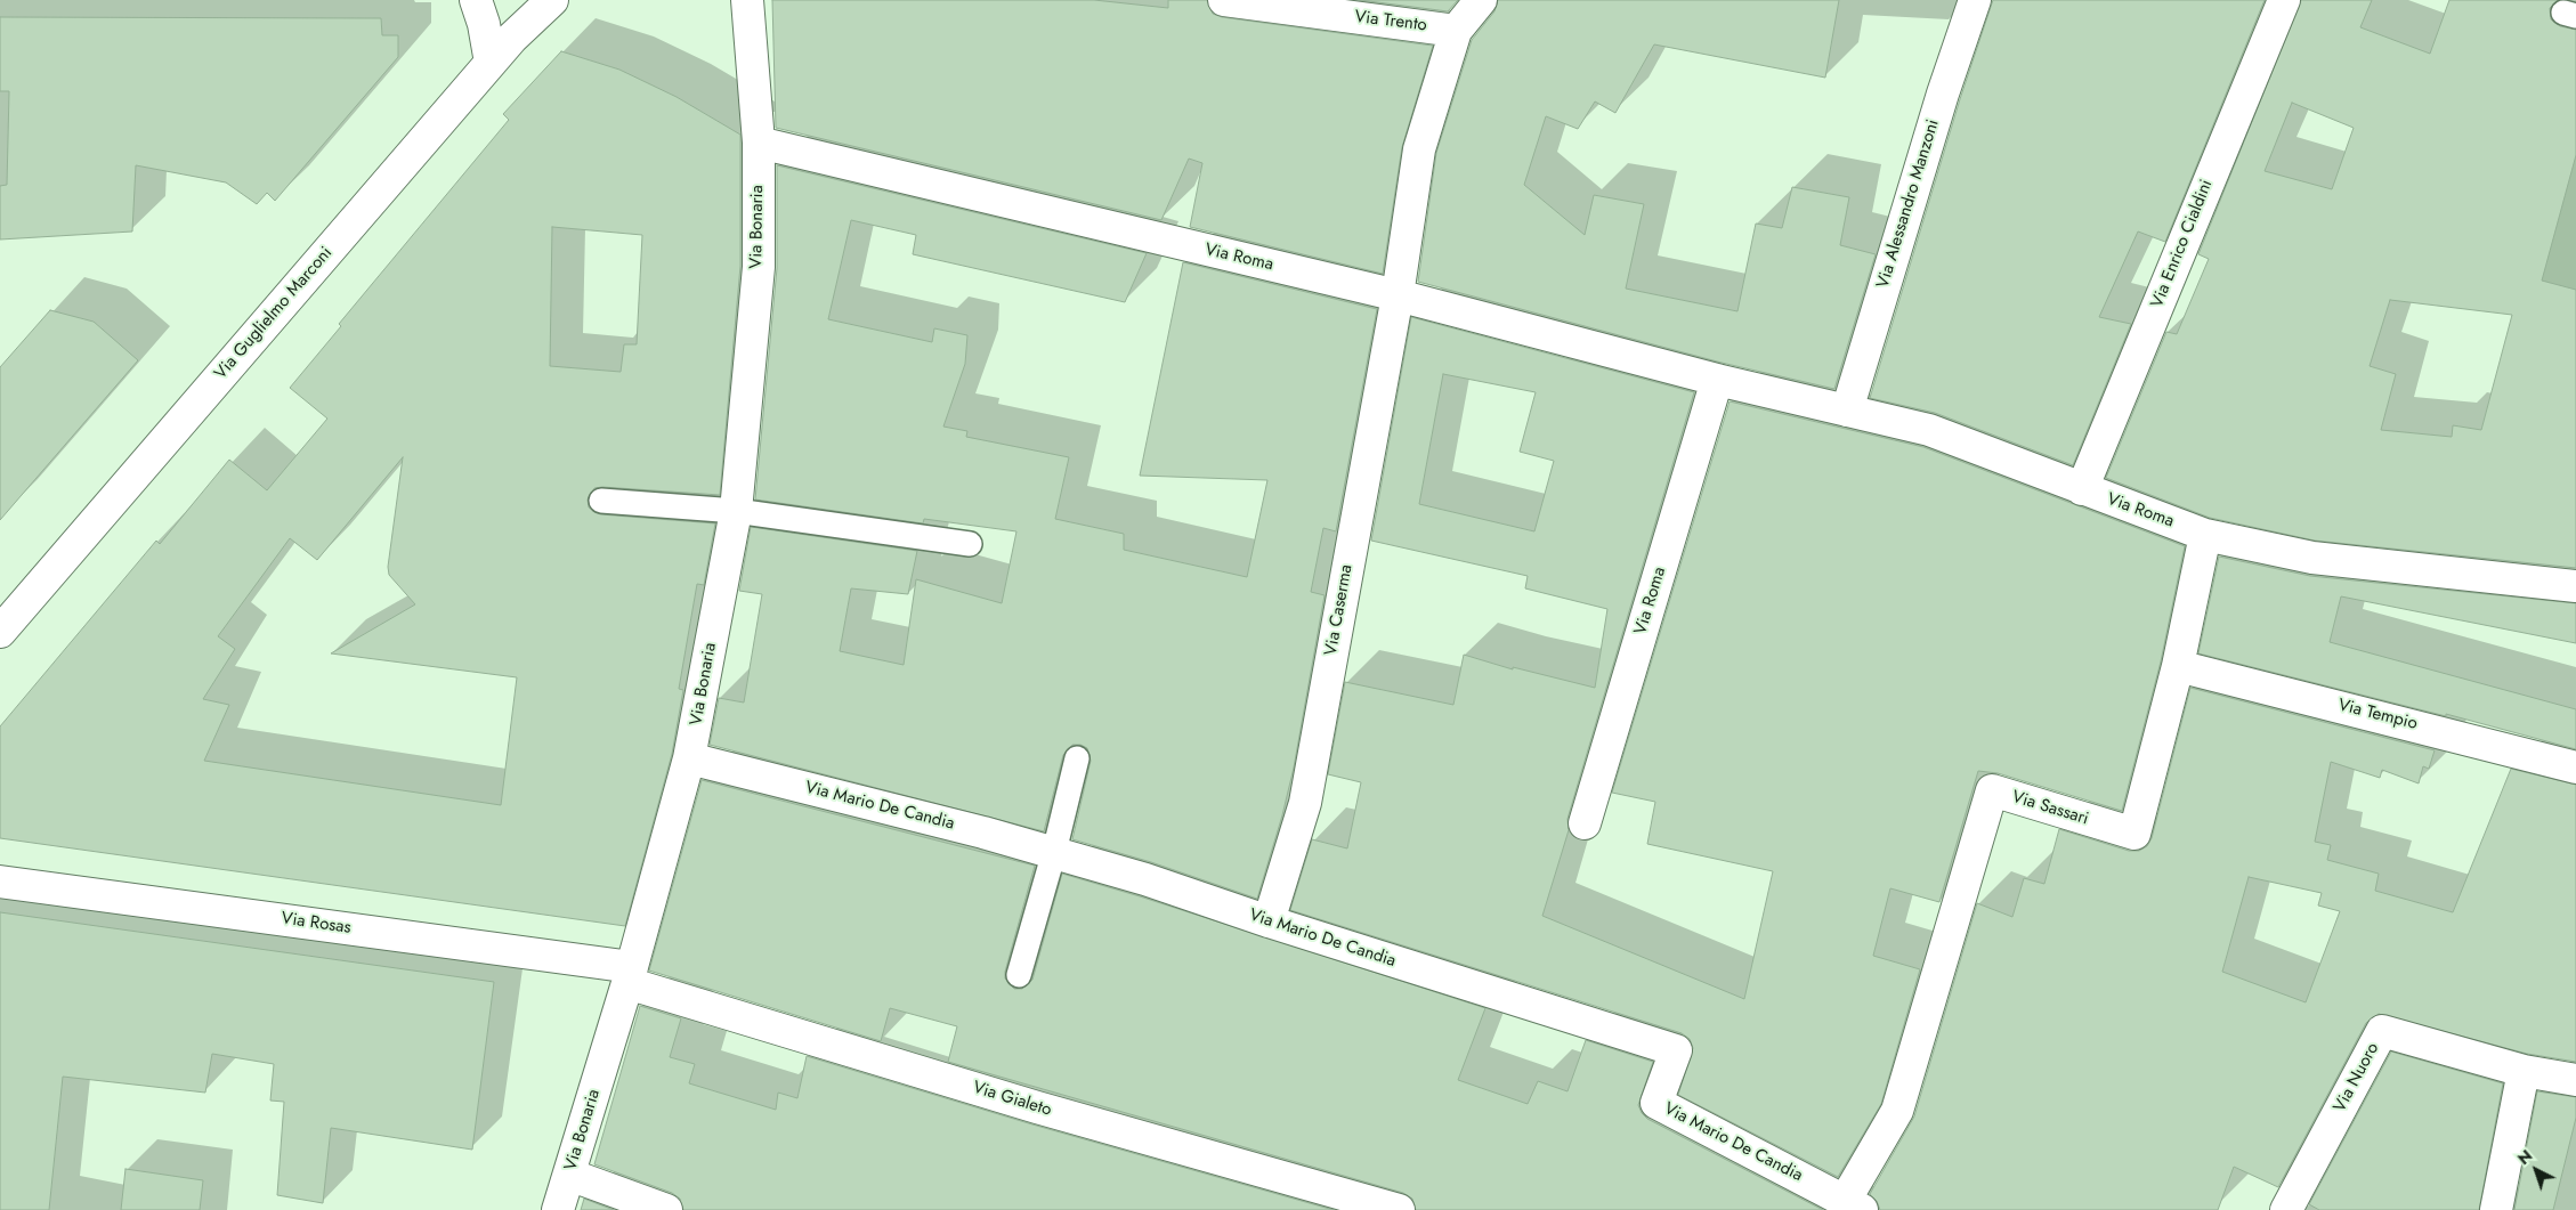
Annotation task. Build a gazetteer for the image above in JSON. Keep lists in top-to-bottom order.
{
  "streets": {
    "street": [
      "Via Trento",
      "Via Alessandro Manzoni",
      "Via Bonaria",
      "Via Enrico Cialdini",
      "Via Roma",
      "Via Guglielmo Marconi",
      "Via Caserma",
      "Via Tempio",
      "Via Mario De Candia",
      "Via Sassari",
      "Via Rosas",
      "Via Nuoro",
      "Via Gialeto"
    ]
  },
  "crossings": [
    ["Via Trento", "Via Caserma"],
    ["Via Alessandro Manzoni", "Via Roma"],
    ["Via Bonaria", "Via Roma"],
    ["Via Bonaria", "Via Mario De Candia"],
    ["Via Bonaria", "Via Rosas"],
    ["Via Bonaria", "Via Gialeto"],
    ["Via Enrico Cialdini", "Via Roma"],
    ["Via Roma", "Via Caserma"],
    ["Via Roma", "Via Sassari"],
    ["Via Caserma", "Via Mario De Candia"],
    ["Via Tempio", "Via Sassari"],
    ["Via Mario De Candia", "Via Sassari"],
    ["Via Rosas", "Via Gialeto"]
  ],
  "north": "top left"
}
